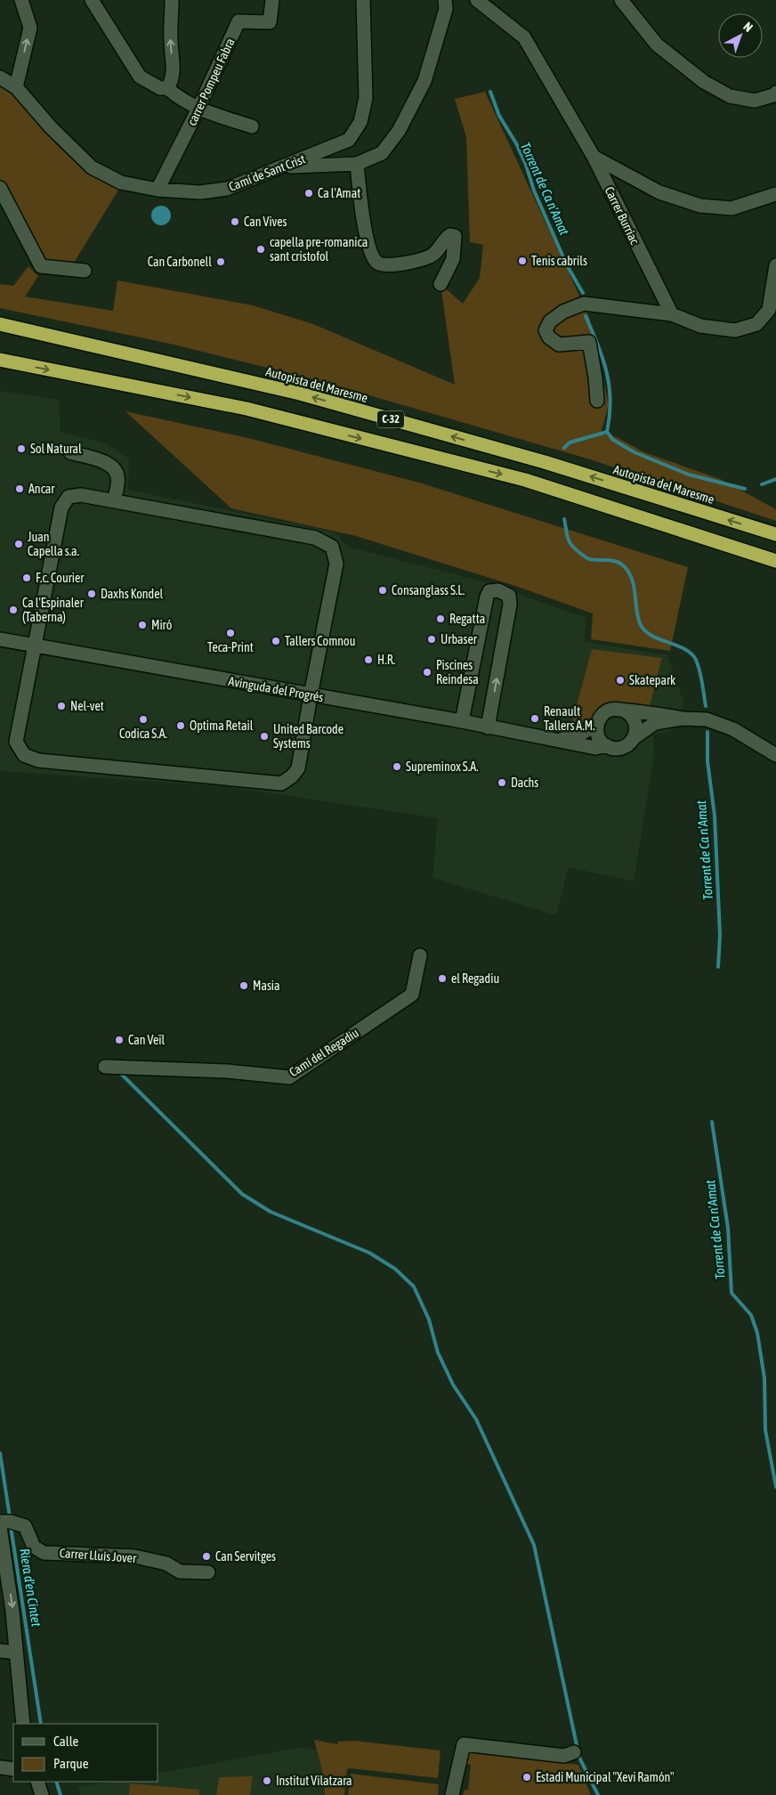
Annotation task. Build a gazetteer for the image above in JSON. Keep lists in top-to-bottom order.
{
  "streets": {
    "highway": ["Autopista del Maresme", "C-32"],
    "street": [
      "carrer Pompeu Fabra",
      "Camí de Sant Crist",
      "Carrer Burriac",
      "Avinguda del Progrés",
      "Camí del Regadiu",
      "Carrer Lluís Jover"
    ]
  },
  "crossings": [
    ["carrer Pompeu Fabra", "Camí de Sant Crist"]
  ],
  "water": ["Torrent de Ca n'Amat", "Riera d'en Cintet"],
  "places": [
    "Ca l'Amat",
    "Can Vives",
    "capella pre-romanica sant cristofol",
    "Tenis cabrils",
    "Can Carbonell",
    "Sol Natural",
    "Ancar",
    "Juan Capella s.a.",
    "F.c. Courier",
    "Consanglass S.L.",
    "Daxhs Kondel",
    "Ca l'Espinaler (Taberna)",
    "Regatta",
    "Miró",
    "Teca-Print",
    "Urbaser",
    "Tallers Comnou",
    "H.R.",
    "Piscines Reindesa",
    "Skatepark",
    "Nel-vet",
    "Renault Tallers A.M.",
    "Codica S.A.",
    "Optima Retail",
    "United Barcode Systems",
    "Supreminox S.A.",
    "Dachs",
    "el Regadiu",
    "Masia",
    "Can Veïl",
    "Can Servitges",
    "Estadi Municipal \"Xevi Ramón\"",
    "Institut Vilatzara"
  ],
  "legend": ["Calle", "Parque"],
  "north": "top right"
}
